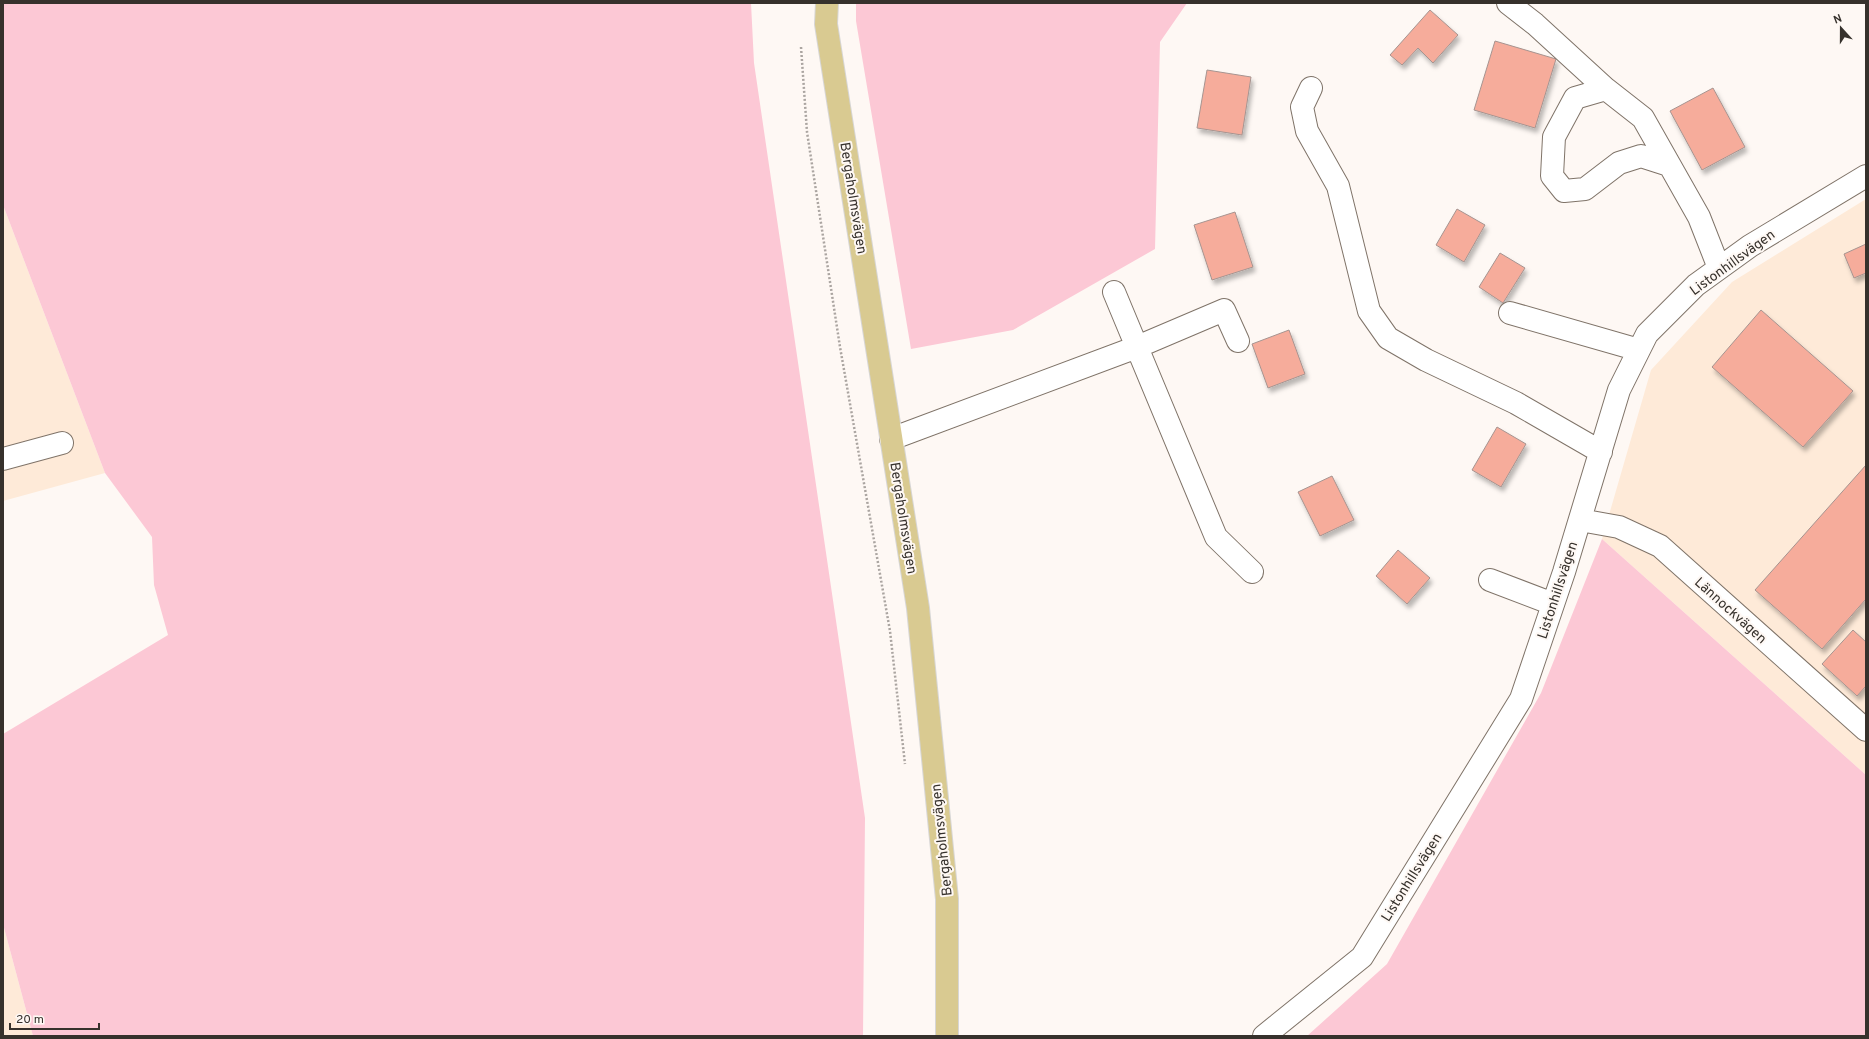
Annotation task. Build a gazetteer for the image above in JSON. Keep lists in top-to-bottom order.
{
  "streets": {
    "main road": ["Bergaholmsvägen"],
    "street": ["Listonhillsvägen", "Lännockvägen"]
  },
  "crossings": [
    ["Listonhillsvägen", "Lännockvägen"]
  ],
  "scale_bar": "20 m",
  "north": "top"
}
